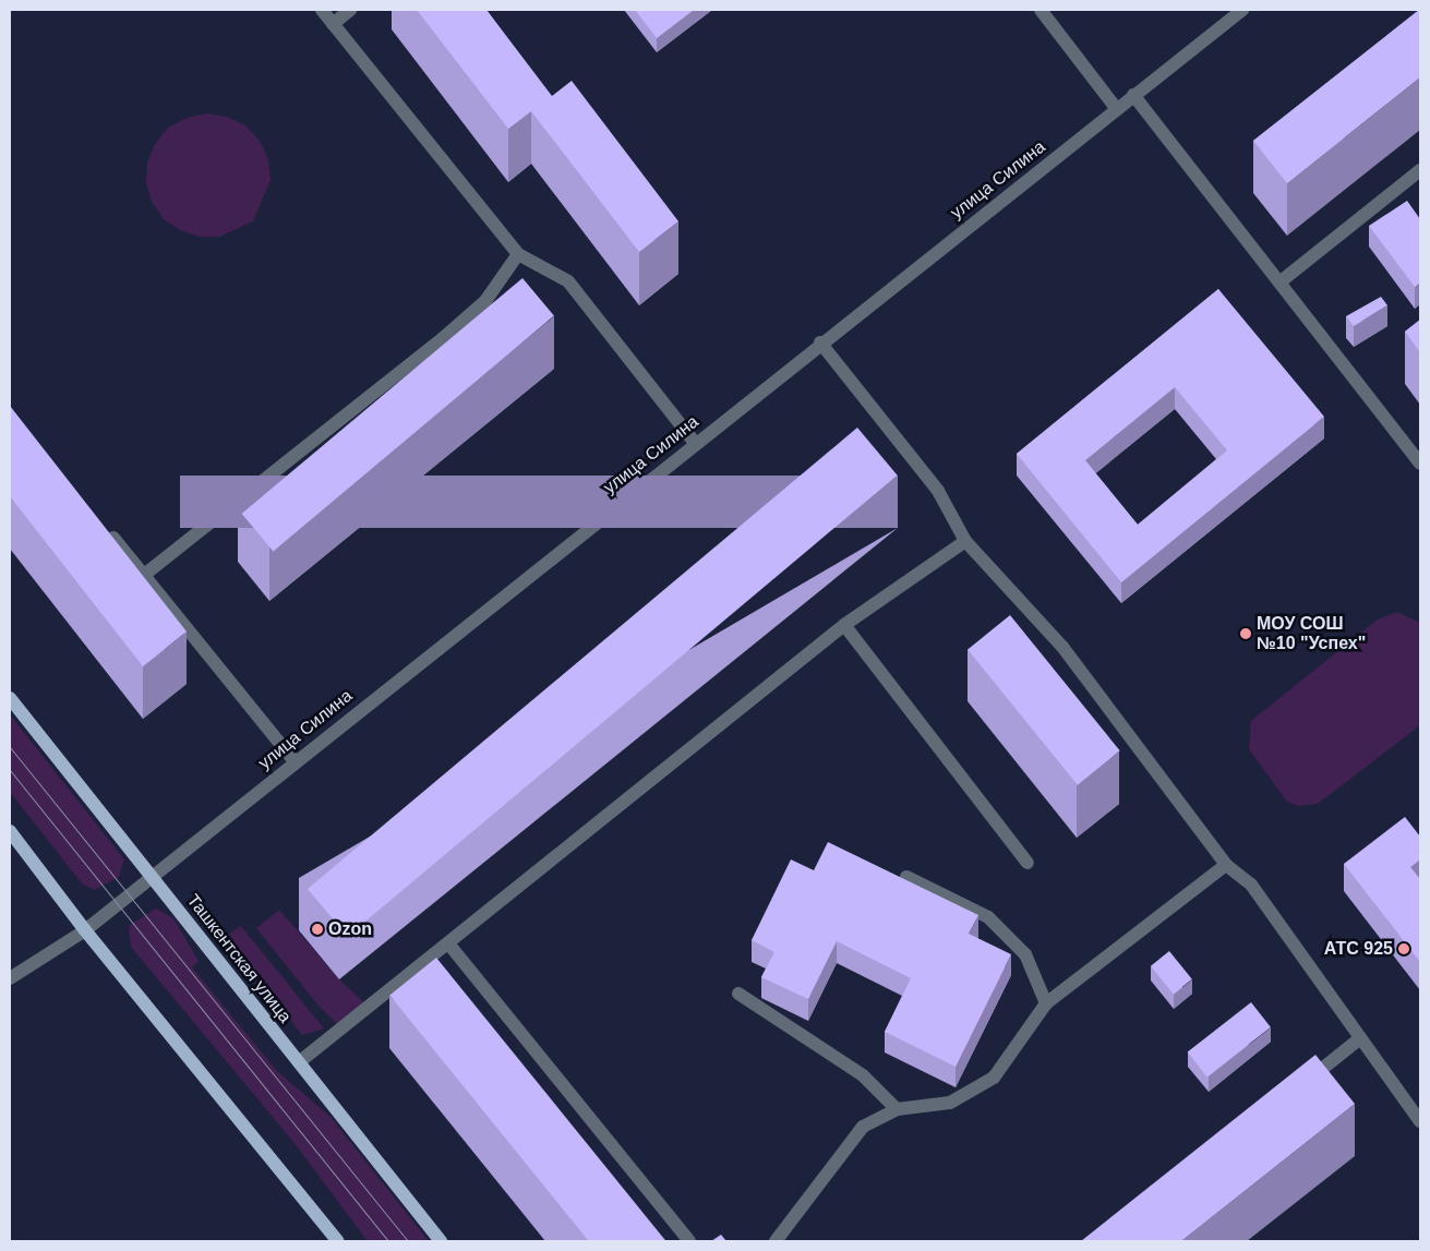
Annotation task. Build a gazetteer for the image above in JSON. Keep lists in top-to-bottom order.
{
  "streets": {
    "main road": ["Ташкентская улица"],
    "street": ["улица Силина"]
  },
  "crossings": [
    ["улица Силина", "Ташкентская улица"]
  ],
  "places": ["МОУ СОШ №10 \"Успех\"", "Ozon", "АТС 925"]
}
